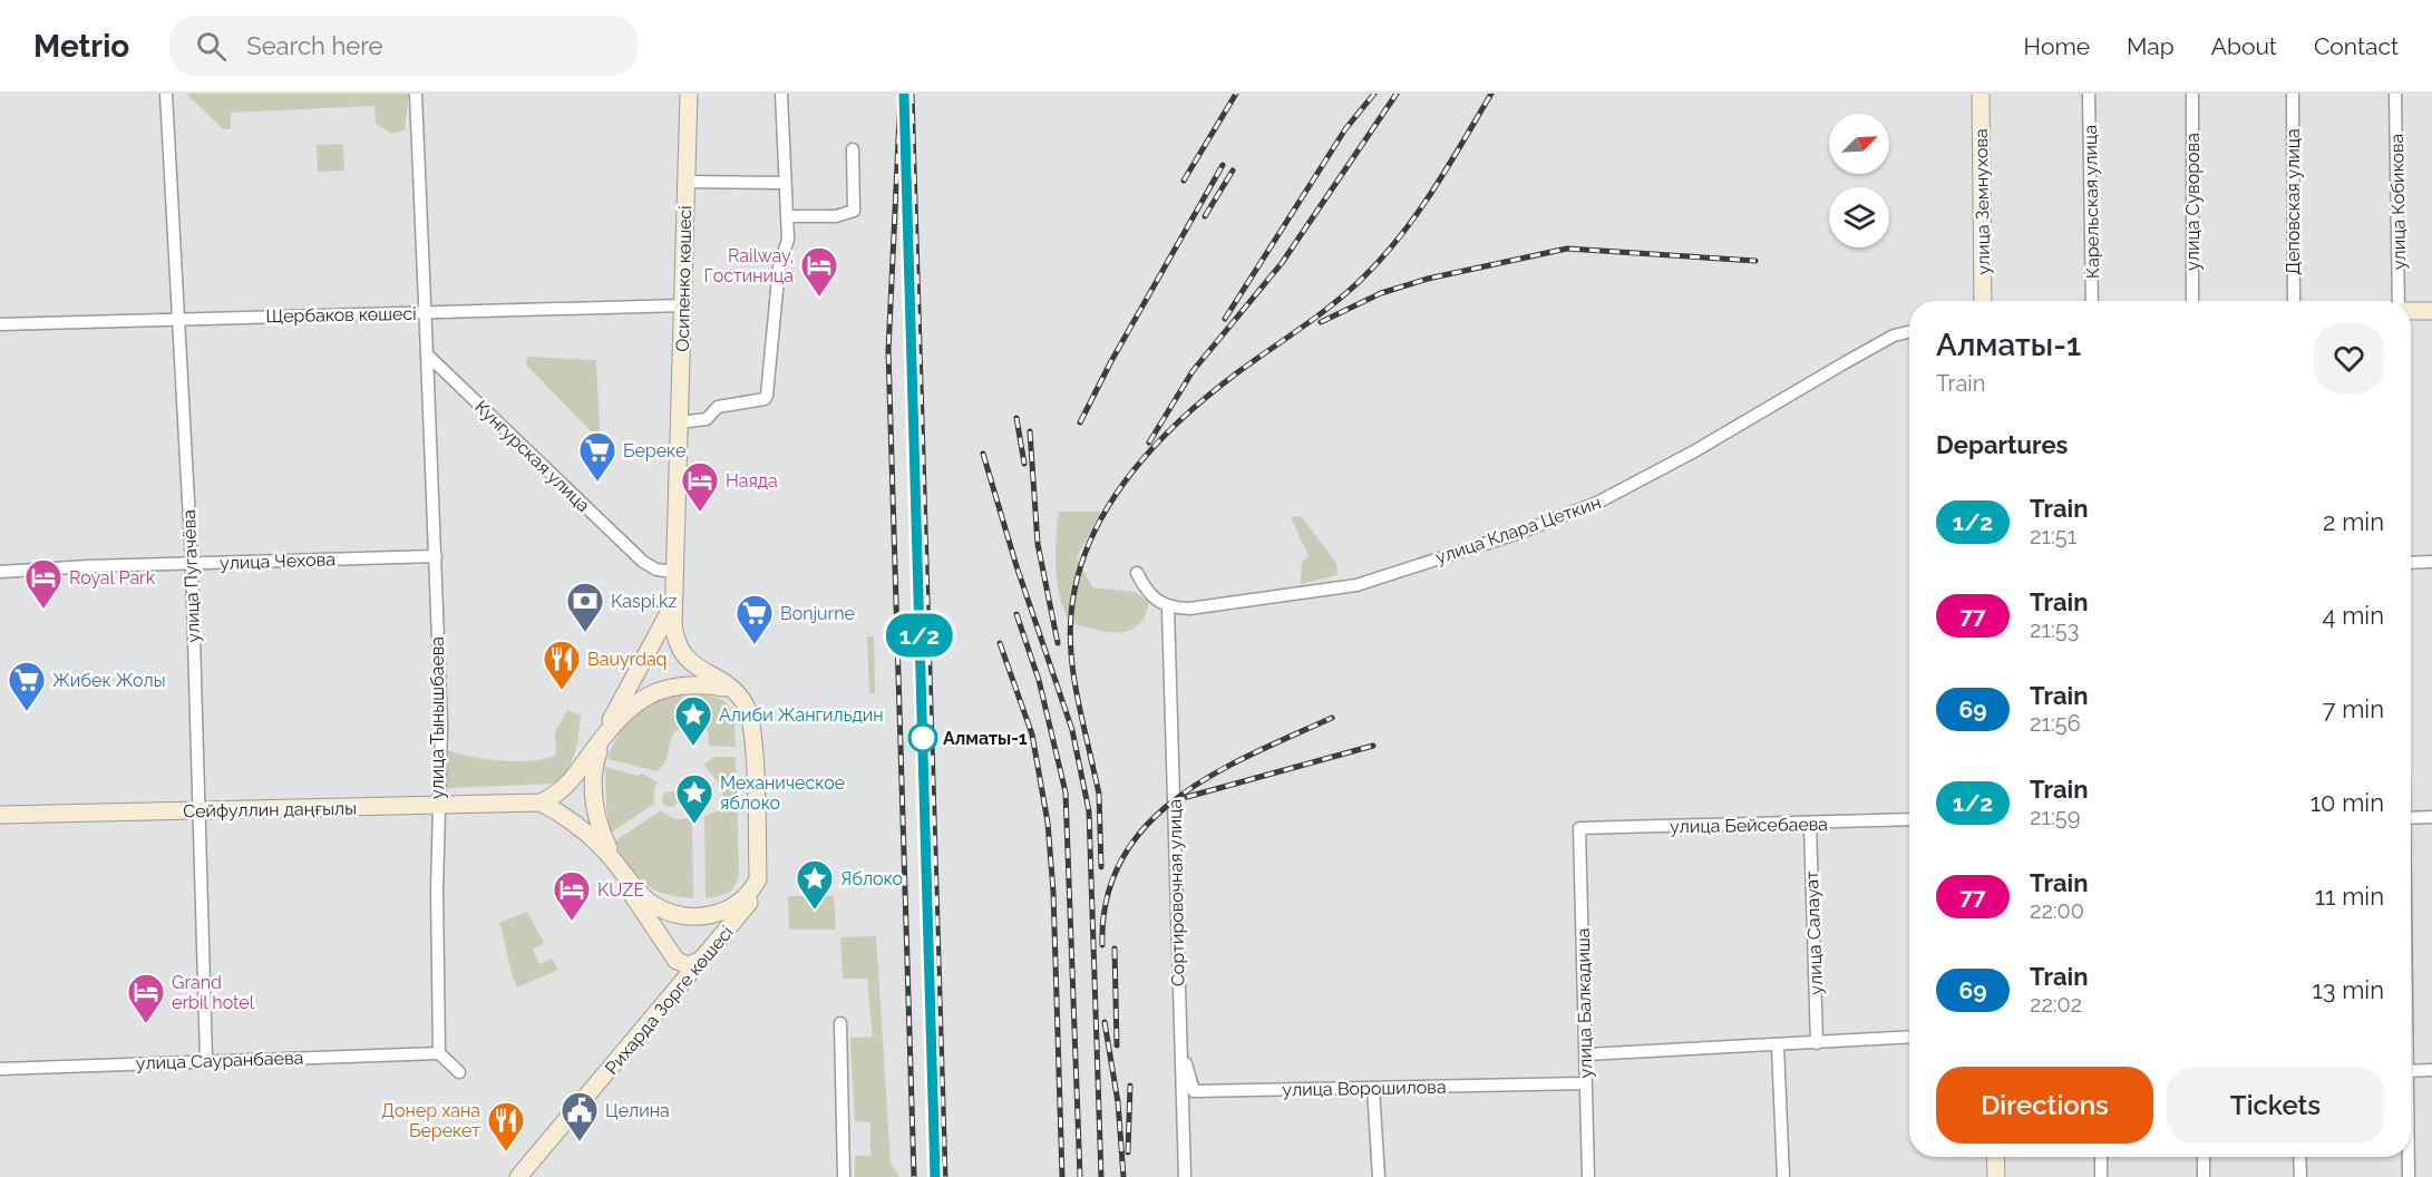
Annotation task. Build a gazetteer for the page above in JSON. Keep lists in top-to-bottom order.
{
  "streets": {
    "main road": [
      "улица Земнухова",
      "Осипенко көшесі",
      "Сейфуллин даңғылы",
      "Рихарда Зорге көшесі"
    ],
    "street": [
      "Карельская улица",
      "улица Суворова",
      "Деповская улица",
      "улица Кобикова",
      "Щербаков көшесі",
      "Кунгурская улица",
      "улица Клара Цеткин",
      "улица Чехова",
      "улица Пугачёва",
      "улица Тынышбаева",
      "улица Бейсебаева",
      "Сортировочная улица",
      "улица Салауат",
      "улица Балкадиша",
      "улица Сауранбаева",
      "улица Ворошилова"
    ]
  },
  "crossings": [
    ["Осипенко көшесі", "Щербаков көшесі"],
    ["Осипенко көшесі", "Кунгурская улица"],
    ["Щербаков көшесі", "улица Пугачёва"],
    ["Кунгурская улица", "улица Тынышбаева"],
    ["улица Клара Цеткин", "Сортировочная улица"],
    ["улица Чехова", "улица Пугачёва"],
    ["улица Чехова", "улица Тынышбаева"],
    ["улица Пугачёва", "Сейфуллин даңғылы"],
    ["улица Пугачёва", "улица Сауранбаева"],
    ["улица Тынышбаева", "Сейфуллин даңғылы"],
    ["улица Тынышбаева", "улица Сауранбаева"],
    ["Сейфуллин даңғылы", "Рихарда Зорге көшесі"],
    ["улица Бейсебаева", "улица Салауат"],
    ["улица Бейсебаева", "улица Балкадиша"],
    ["Сортировочная улица", "улица Ворошилова"],
    ["улица Балкадиша", "улица Ворошилова"]
  ],
  "places": {
    "hotel": [
      "Railway, Гостиница",
      "Наяда",
      "Royal Park",
      "KUZE",
      "Grand erbil hotel"
    ],
    "supermarket": ["Береке", "Bonjurne", "Жибек Жолы"],
    "bank": ["Kaspi.kz"],
    "restaurant": ["Bauyrdaq", "Донер хана Берекет"],
    "other": ["Алматы-1"],
    "place": ["Алиби Жангильдин", "Механическое яблоко", "Яблоко"],
    "public building": ["Целина"]
  },
  "north": "top right",
  "page": {
    "header": "Metrio",
    "search": "Search here",
    "nav": [
      "Home",
      "Map",
      "About",
      "Contact"
    ],
    "on_map": "1/2",
    "heading": [
      ["Алматы-1", "Train"],
      "Departures"
    ],
    "list": [
      {
        "mark": "1/2",
        "name": "Train",
        "note": "21:51",
        "value": "2 min"
      },
      {
        "mark": "77",
        "name": "Train",
        "note": "21:53",
        "value": "4 min"
      },
      {
        "mark": "69",
        "name": "Train",
        "note": "21:56",
        "value": "7 min"
      },
      {
        "mark": "1/2",
        "name": "Train",
        "note": "21:59",
        "value": "10 min"
      },
      {
        "mark": "77",
        "name": "Train",
        "note": "22:00",
        "value": "11 min"
      },
      {
        "mark": "69",
        "name": "Train",
        "note": "22:02",
        "value": "13 min"
      }
    ],
    "buttons": ["Directions", "Tickets"]
  }
}
